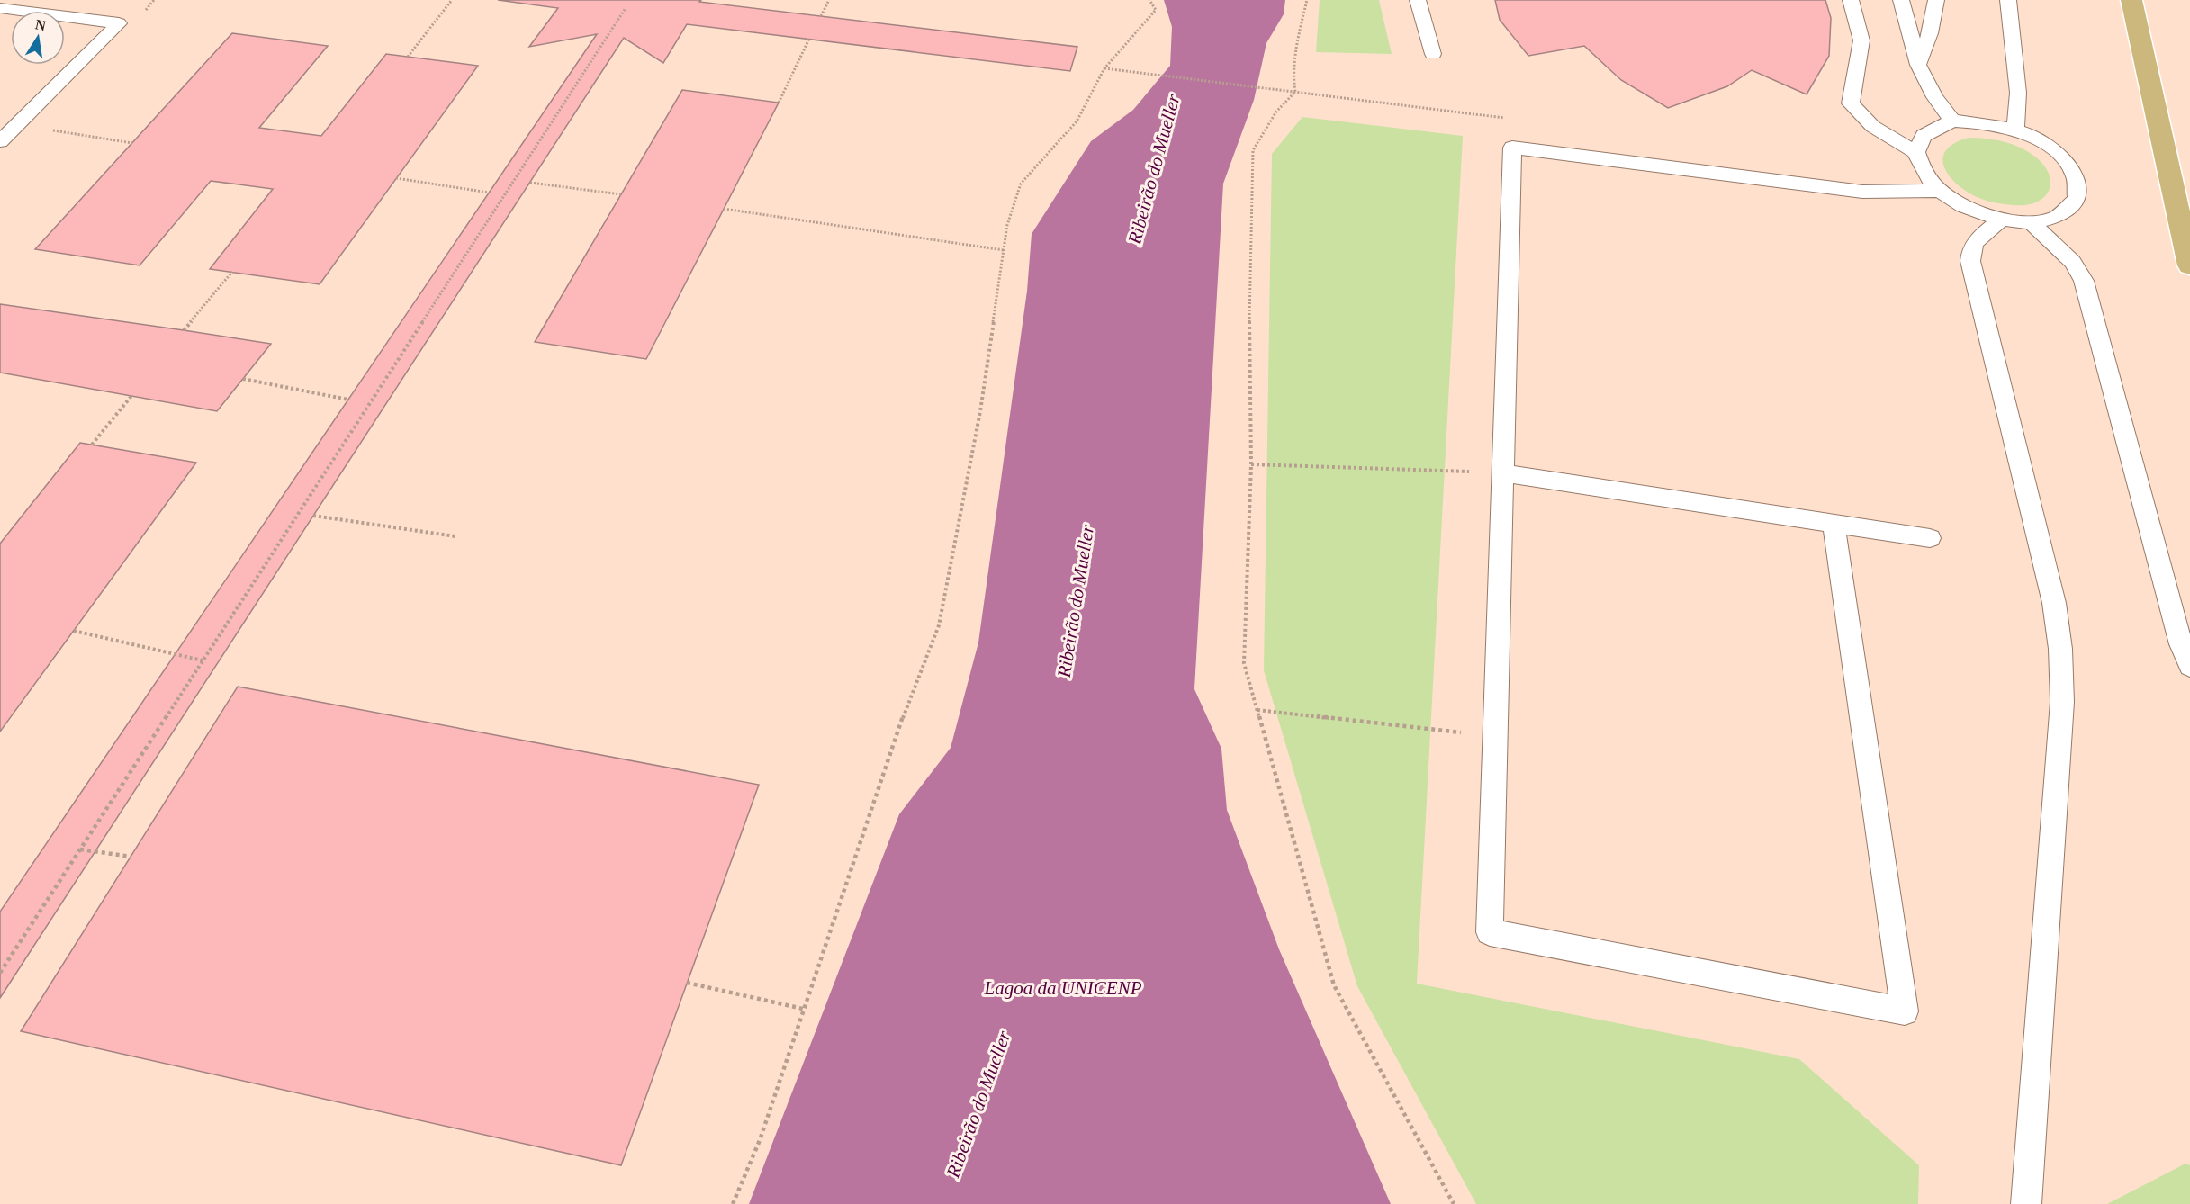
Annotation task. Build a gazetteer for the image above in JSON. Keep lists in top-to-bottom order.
{
  "water": ["Ribeirão do Mueller", "Lagoa da UNICENP"],
  "north": "top"
}
